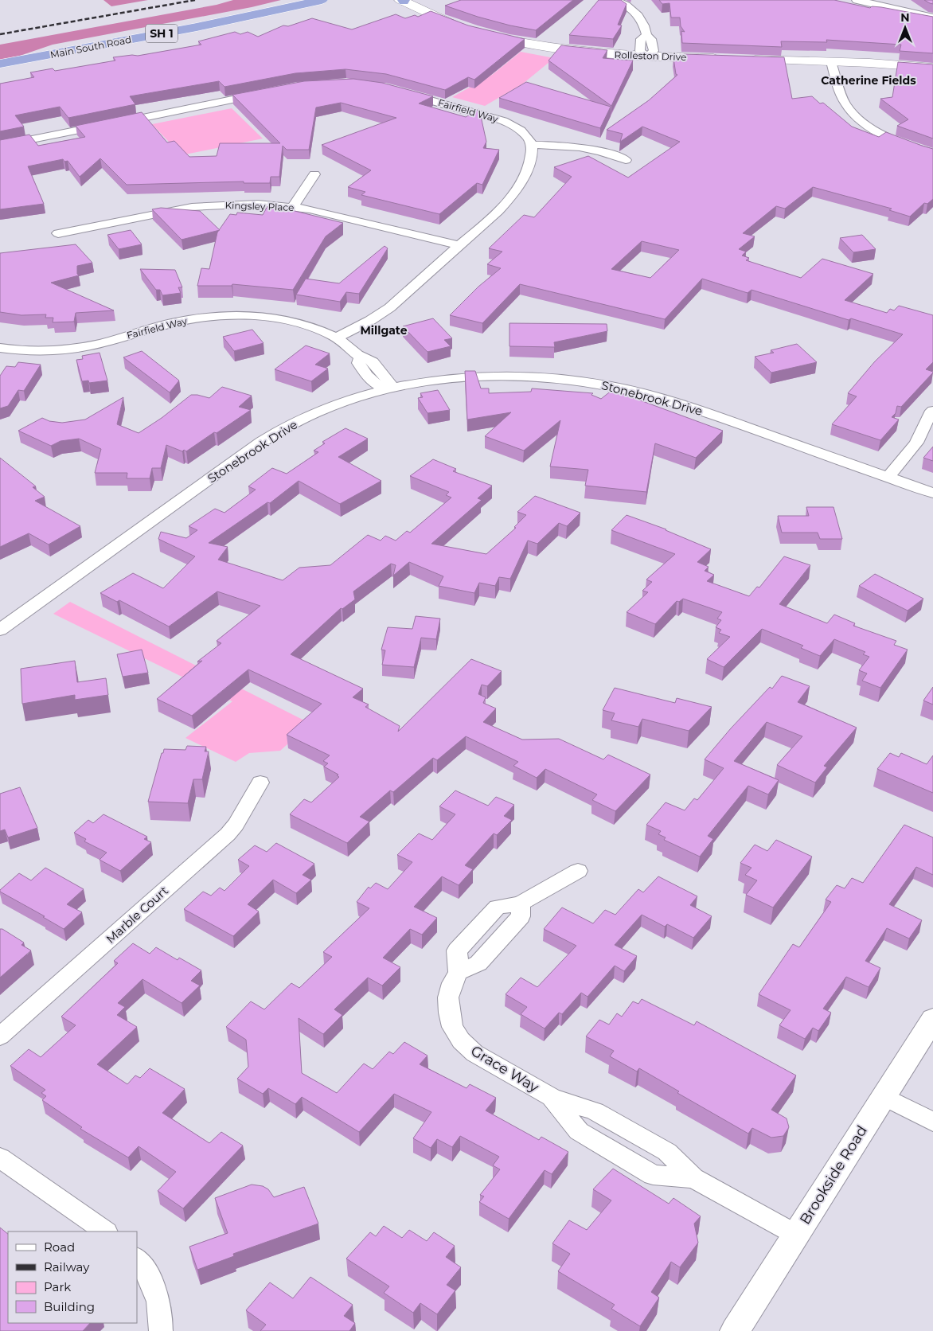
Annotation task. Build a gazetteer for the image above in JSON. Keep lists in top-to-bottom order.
{
  "streets": {
    "highway": ["SH 1", "Main South Road"],
    "main road": ["Rolleston Drive"],
    "street": [
      "Fairfield Way",
      "Kingsley Place",
      "Stonebrook Drive",
      "Marble Court",
      "Grace Way",
      "Brookside Road"
    ]
  },
  "crossings": [
    ["Fairfield Way", "Stonebrook Drive"],
    ["Grace Way", "Brookside Road"]
  ],
  "districts": ["Catherine Fields", "Millgate"],
  "legend": [
    "Road",
    "Railway",
    "Park",
    "Building"
  ],
  "north": "top"
}
